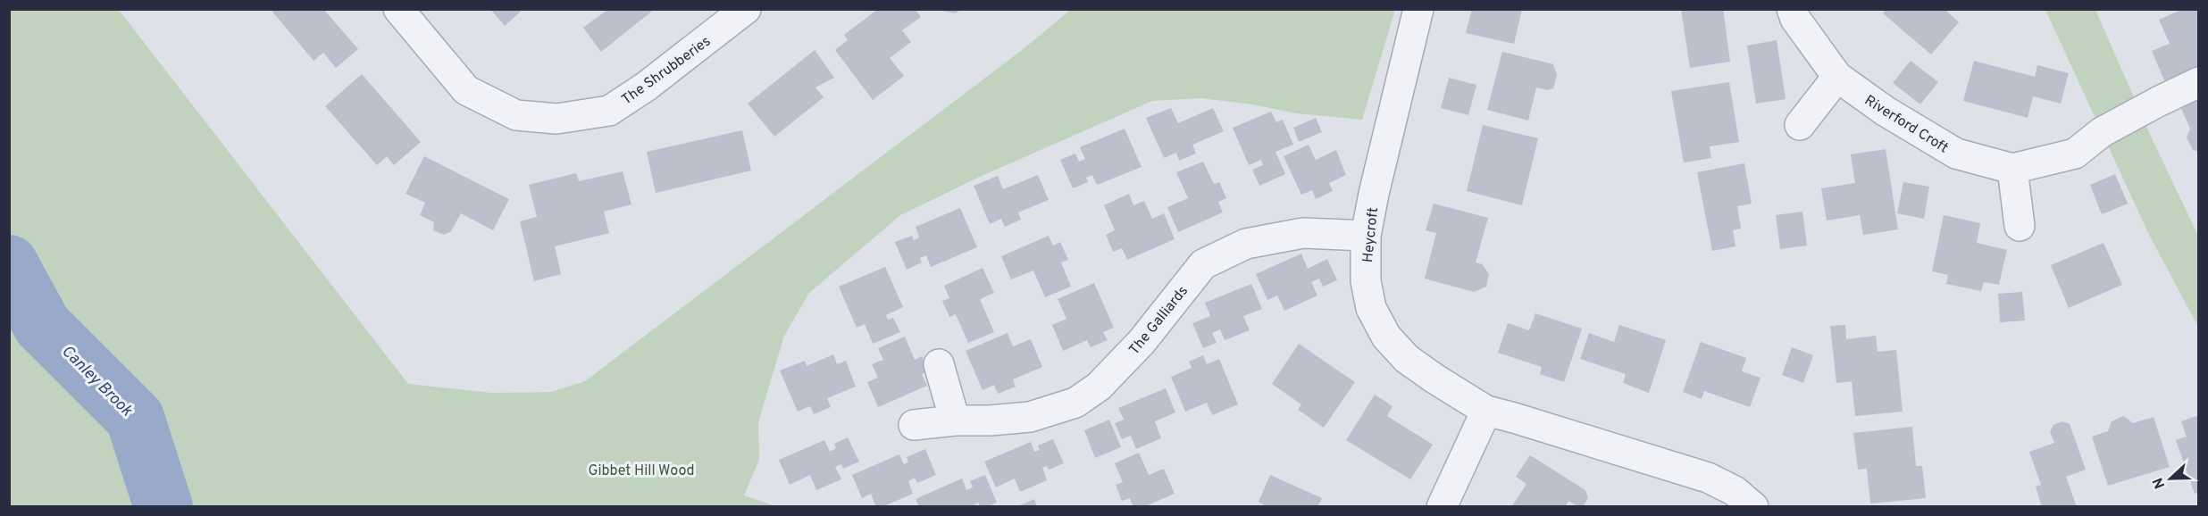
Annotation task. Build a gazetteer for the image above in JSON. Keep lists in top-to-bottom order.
{
  "streets": {
    "street": [
      "The Shrubberies",
      "Riverford Croft",
      "Heycroft",
      "The Galliards"
    ]
  },
  "crossings": [
    ["Heycroft", "The Galliards"]
  ],
  "water": ["Canley Brook"],
  "parks": ["Gibbet Hill Wood"],
  "north": "left"
}
